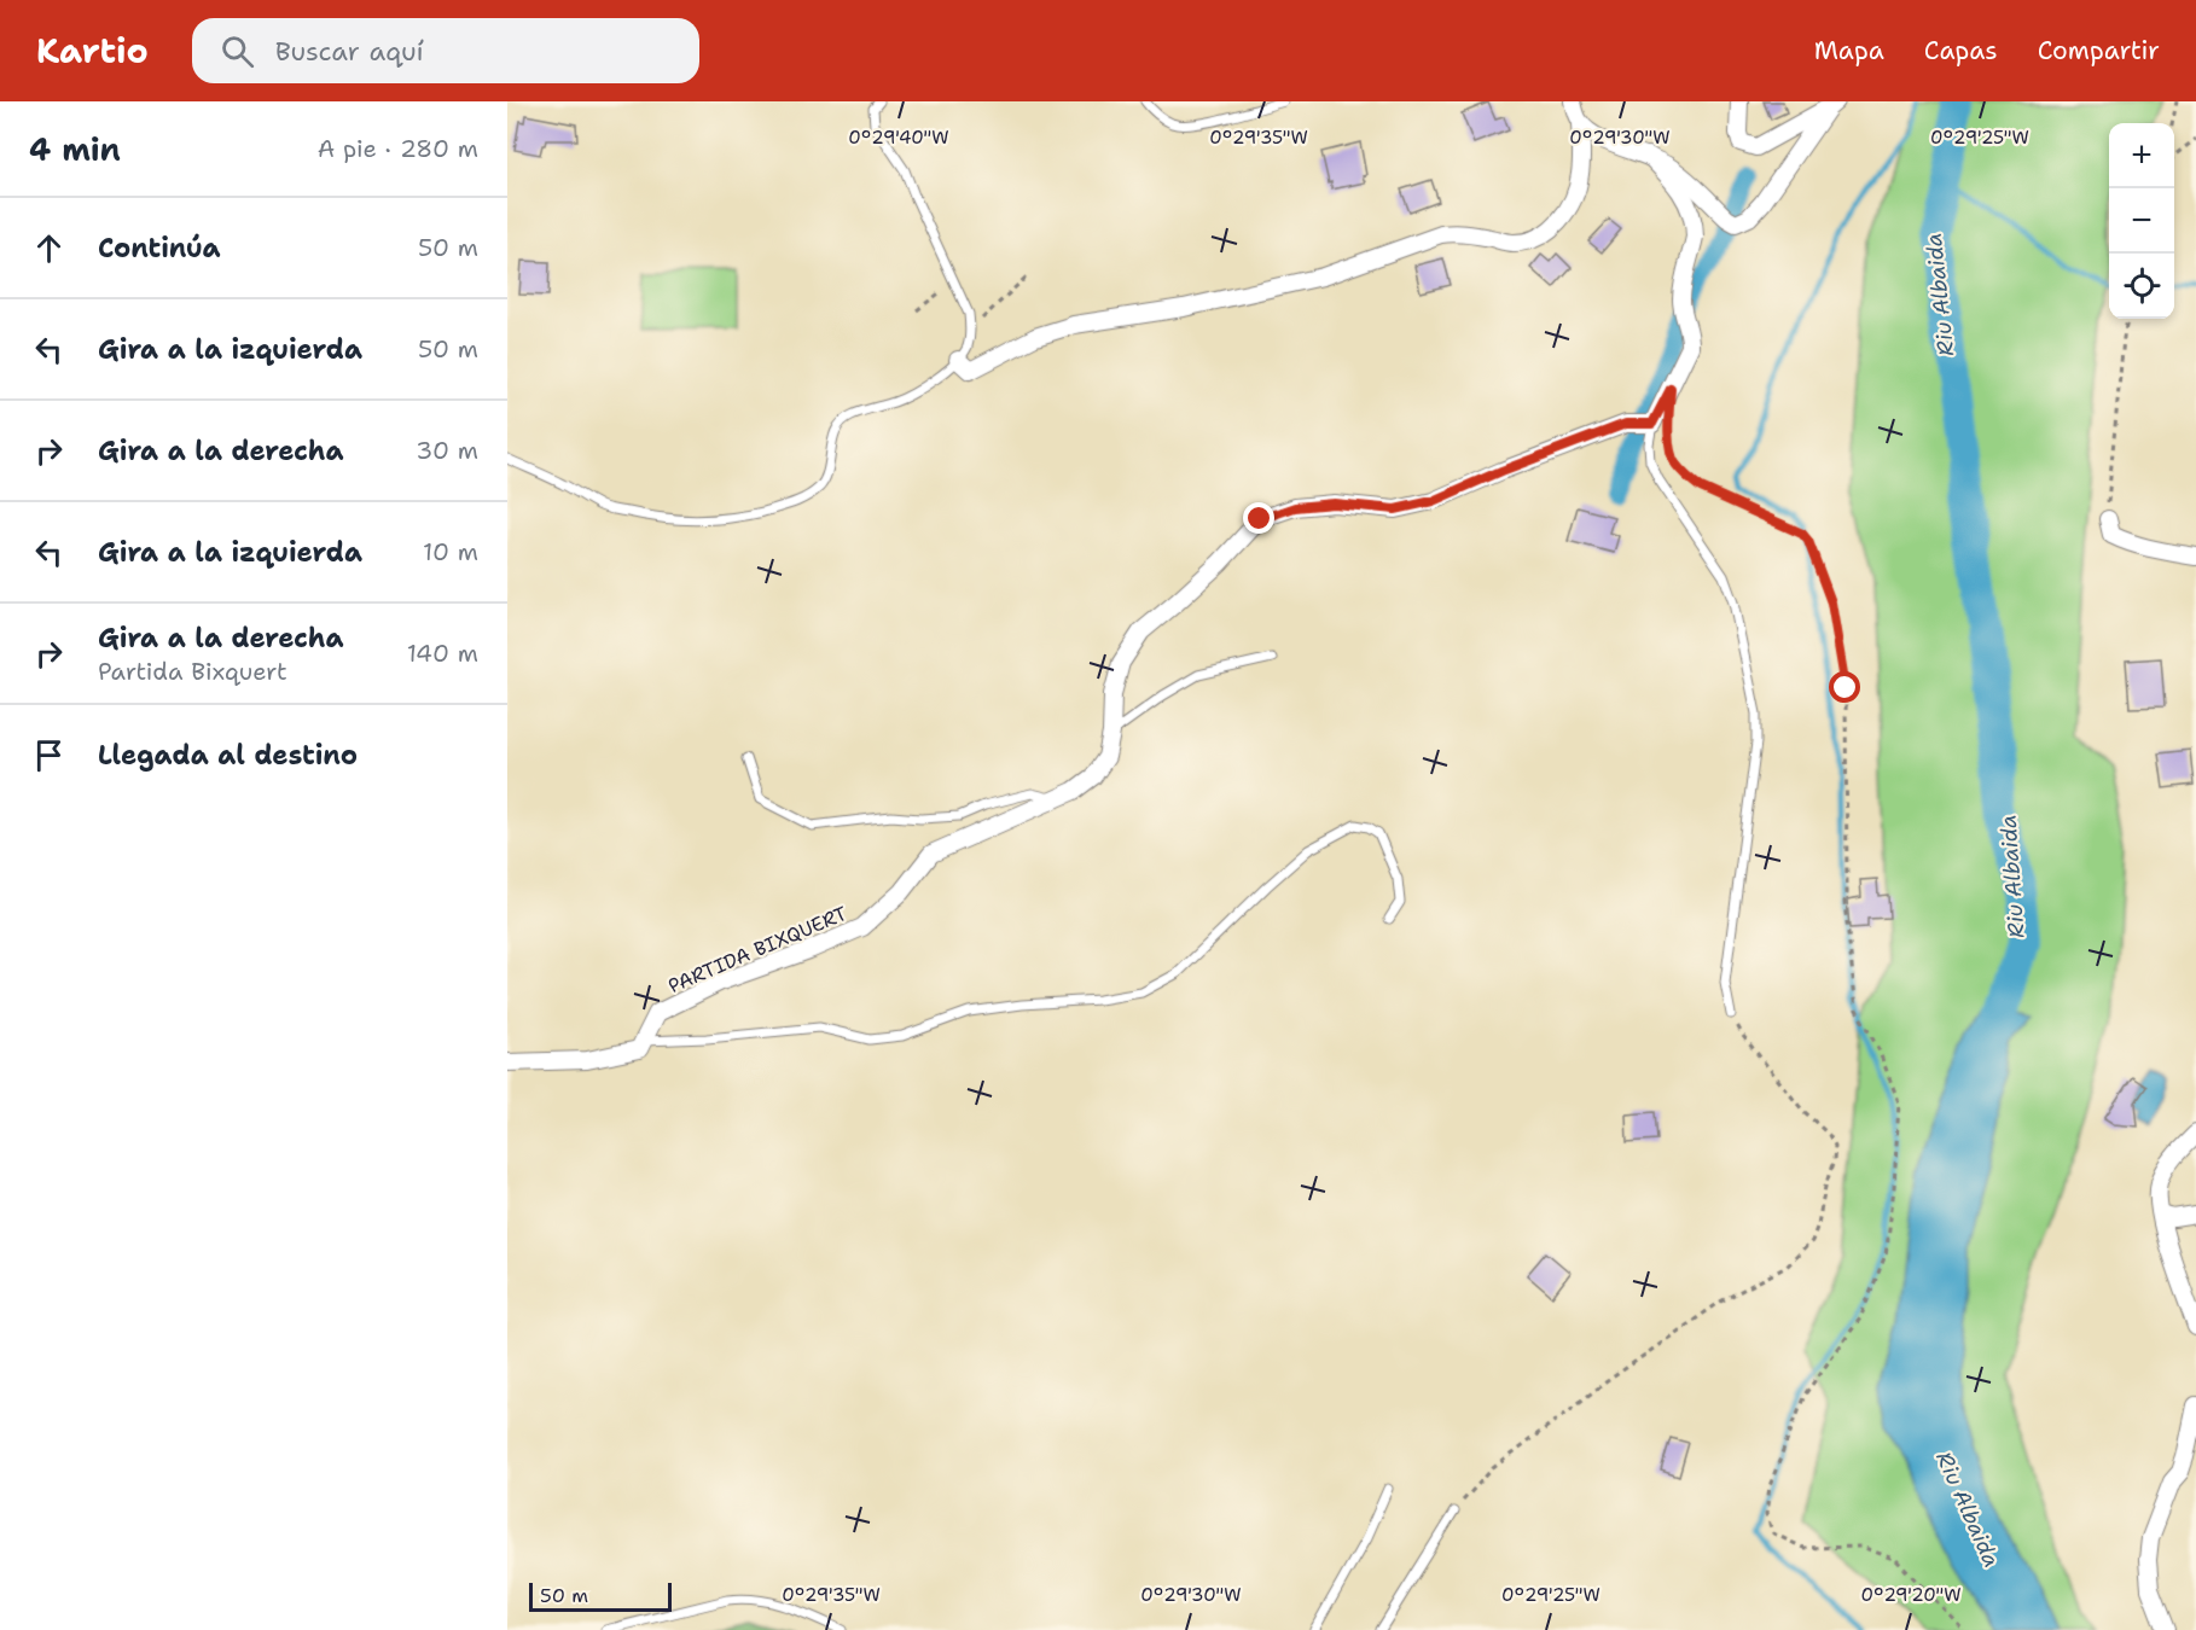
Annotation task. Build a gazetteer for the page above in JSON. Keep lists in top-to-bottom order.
{
  "streets": {
    "street": ["PARTIDA BIXQUERT"]
  },
  "water": ["Riu Albaida"],
  "scale_bar": "50 m",
  "page": {
    "header": "Kartio",
    "search": "Buscar aquí",
    "nav": ["Mapa", "Capas", "Compartir"],
    "heading": ["4 min", "A pie · 280 m"],
    "map_buttons": ["+", "−"],
    "list": [
      ["Continúa", "50 m"],
      ["Gira a la izquierda", "50 m"],
      ["Gira a la derecha", "30 m"],
      ["Gira a la izquierda", "10 m"],
      ["Gira a la derecha", "Partida Bixquert", "140 m"],
      "Llegada al destino"
    ],
    "scale": "50 m"
  },
  "coordinates": [
    "0°29'40\"W",
    "0°29'35\"W",
    "0°29'30\"W",
    "0°29'25\"W",
    "0°29'20\"W"
  ]
}
